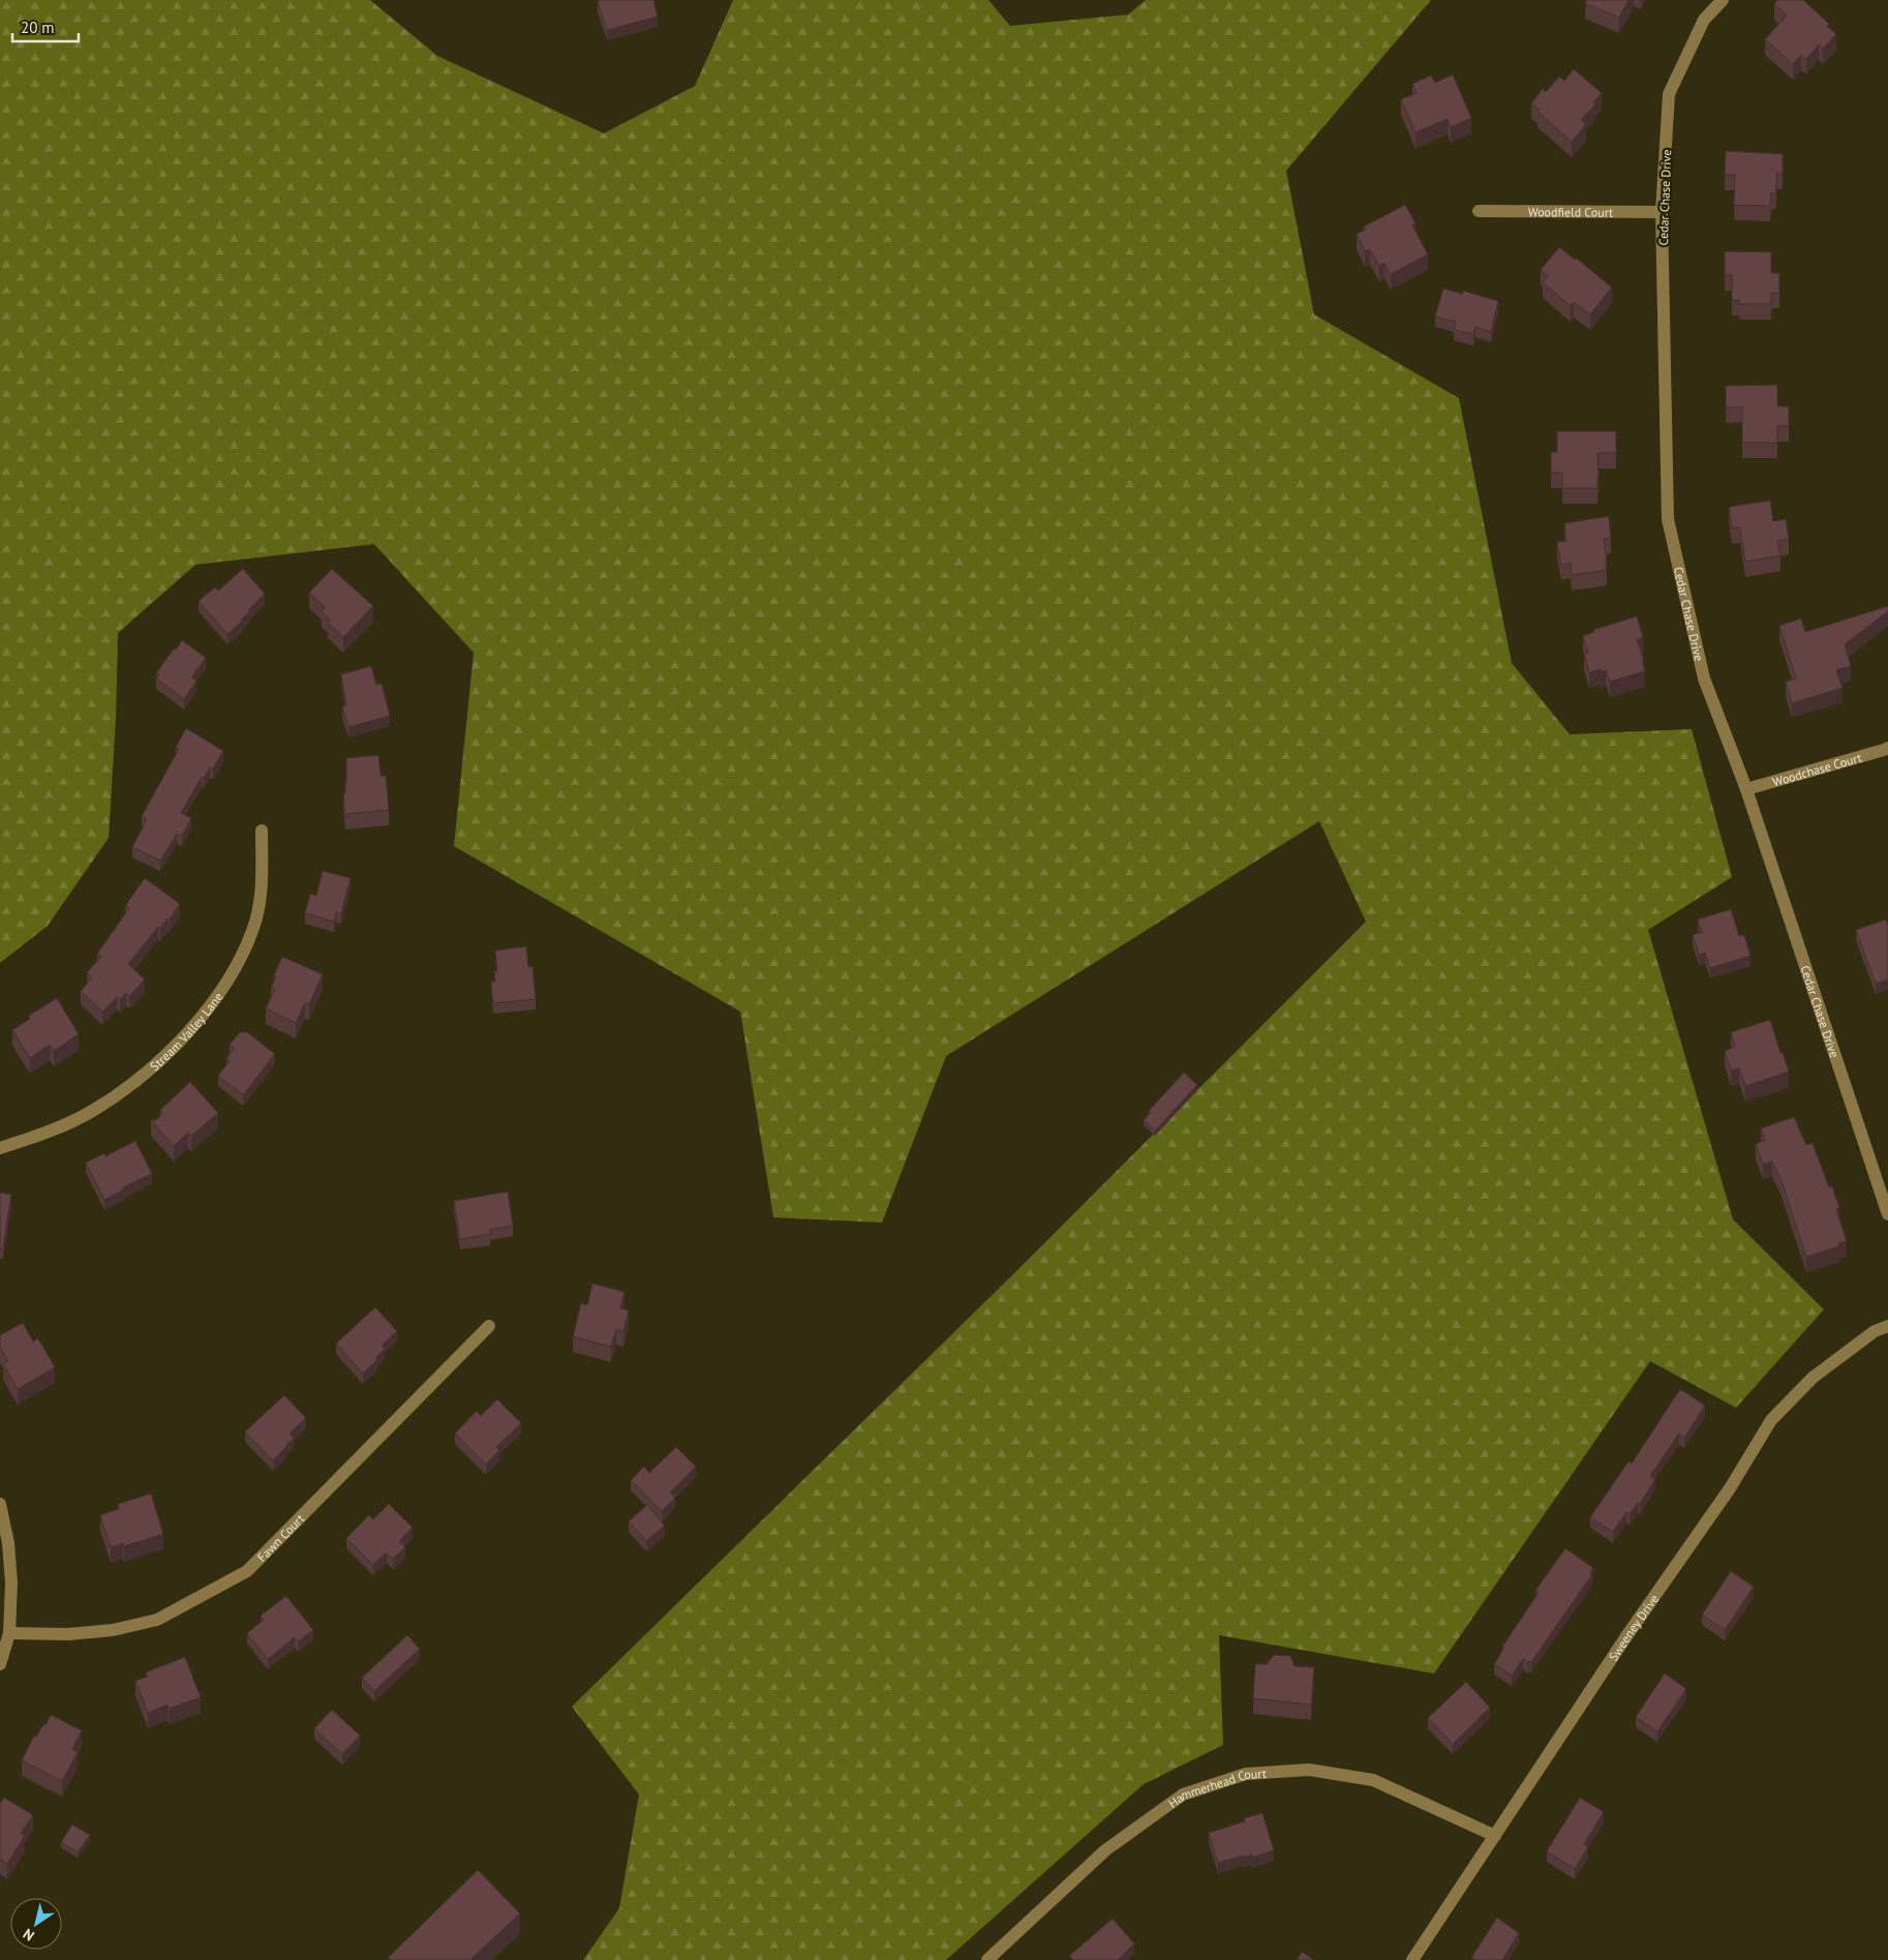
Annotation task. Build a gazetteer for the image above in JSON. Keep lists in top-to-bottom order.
{
  "streets": {
    "street": [
      "Cedar Chase Drive",
      "Woodfield Court",
      "Woodchase Court",
      "Stream Valley Lane",
      "Fawn Court",
      "Sweeney Drive",
      "Hammerhead Court"
    ]
  },
  "crossings": [
    ["Cedar Chase Drive", "Woodfield Court"],
    ["Cedar Chase Drive", "Woodchase Court"],
    ["Sweeney Drive", "Hammerhead Court"]
  ],
  "scale_bar": "20 m",
  "north": "bottom left"
}
